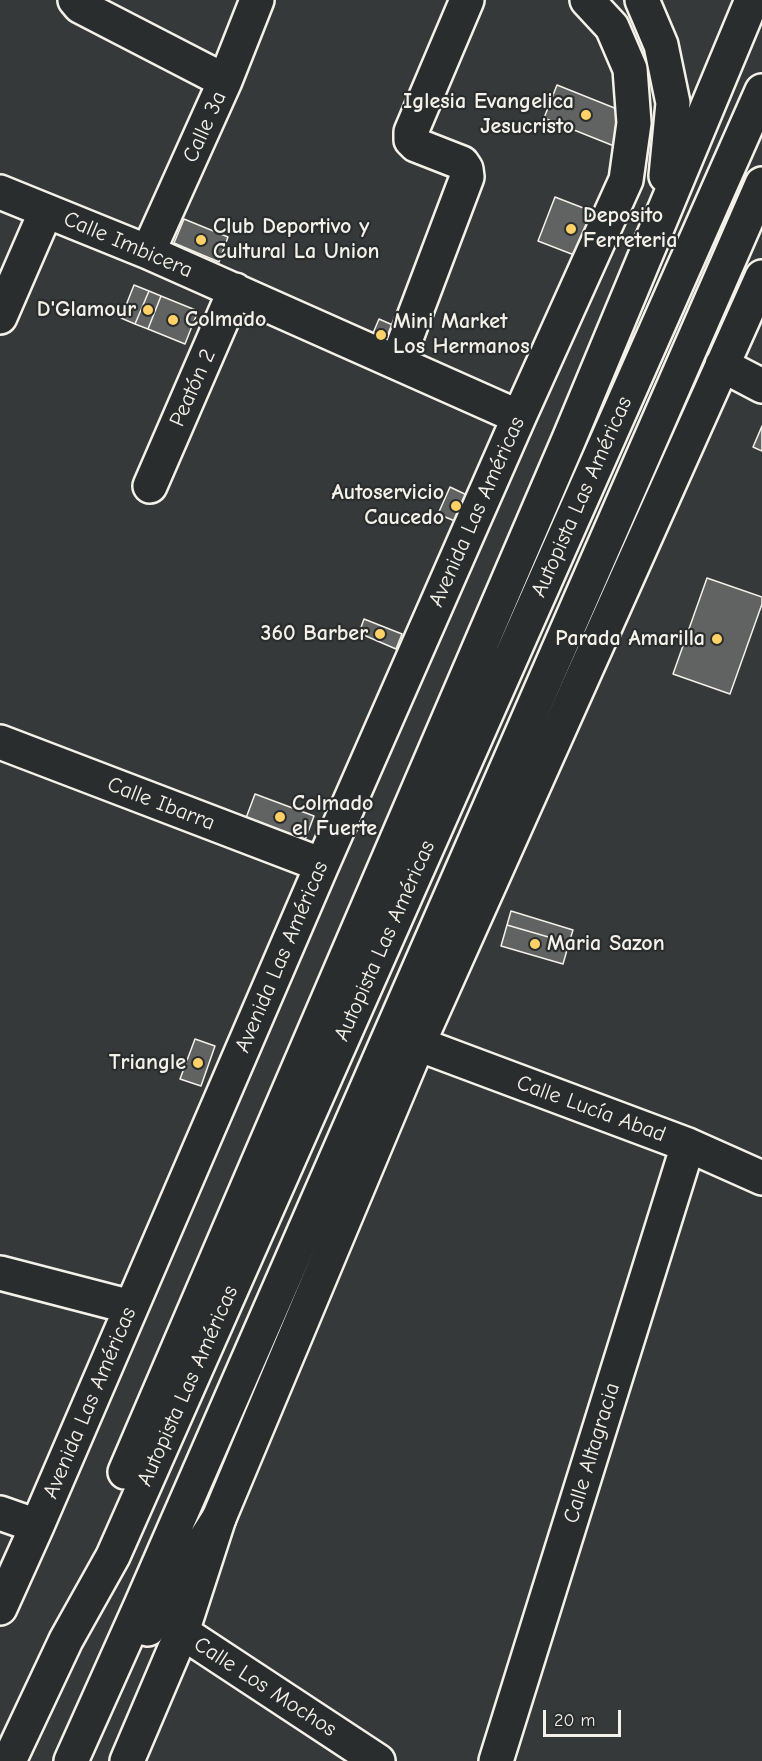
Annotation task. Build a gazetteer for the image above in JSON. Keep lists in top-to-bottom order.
{
  "streets": {
    "main road": [
      "Calle 3a",
      "Calle Imbicera",
      "Peatón 2",
      "Autopista Las Américas",
      "Avenida Las Américas",
      "Calle Ibarra",
      "Calle Lucía Abad",
      "Calle Altagracia",
      "Calle Los Mochos"
    ]
  },
  "crossings": [
    ["Calle 3a", "Calle Imbicera"],
    ["Calle Imbicera", "Peatón 2"],
    ["Calle Imbicera", "Avenida Las Américas"],
    ["Avenida Las Américas", "Calle Ibarra"],
    ["Calle Lucía Abad", "Calle Altagracia"]
  ],
  "places": [
    "Iglesia Evangelica Jesucristo",
    "Deposito Ferreteria",
    "Club Deportivo y Cultural La Union",
    "D'Glamour",
    "Colmado",
    "Mini Market Los Hermanos",
    "Autoservicio Caucedo",
    "360 Barber",
    "Parada Amarilla",
    "Colmado el Fuerte",
    "Maria Sazon",
    "Triangle"
  ],
  "scale_bar": "20 m"
}
